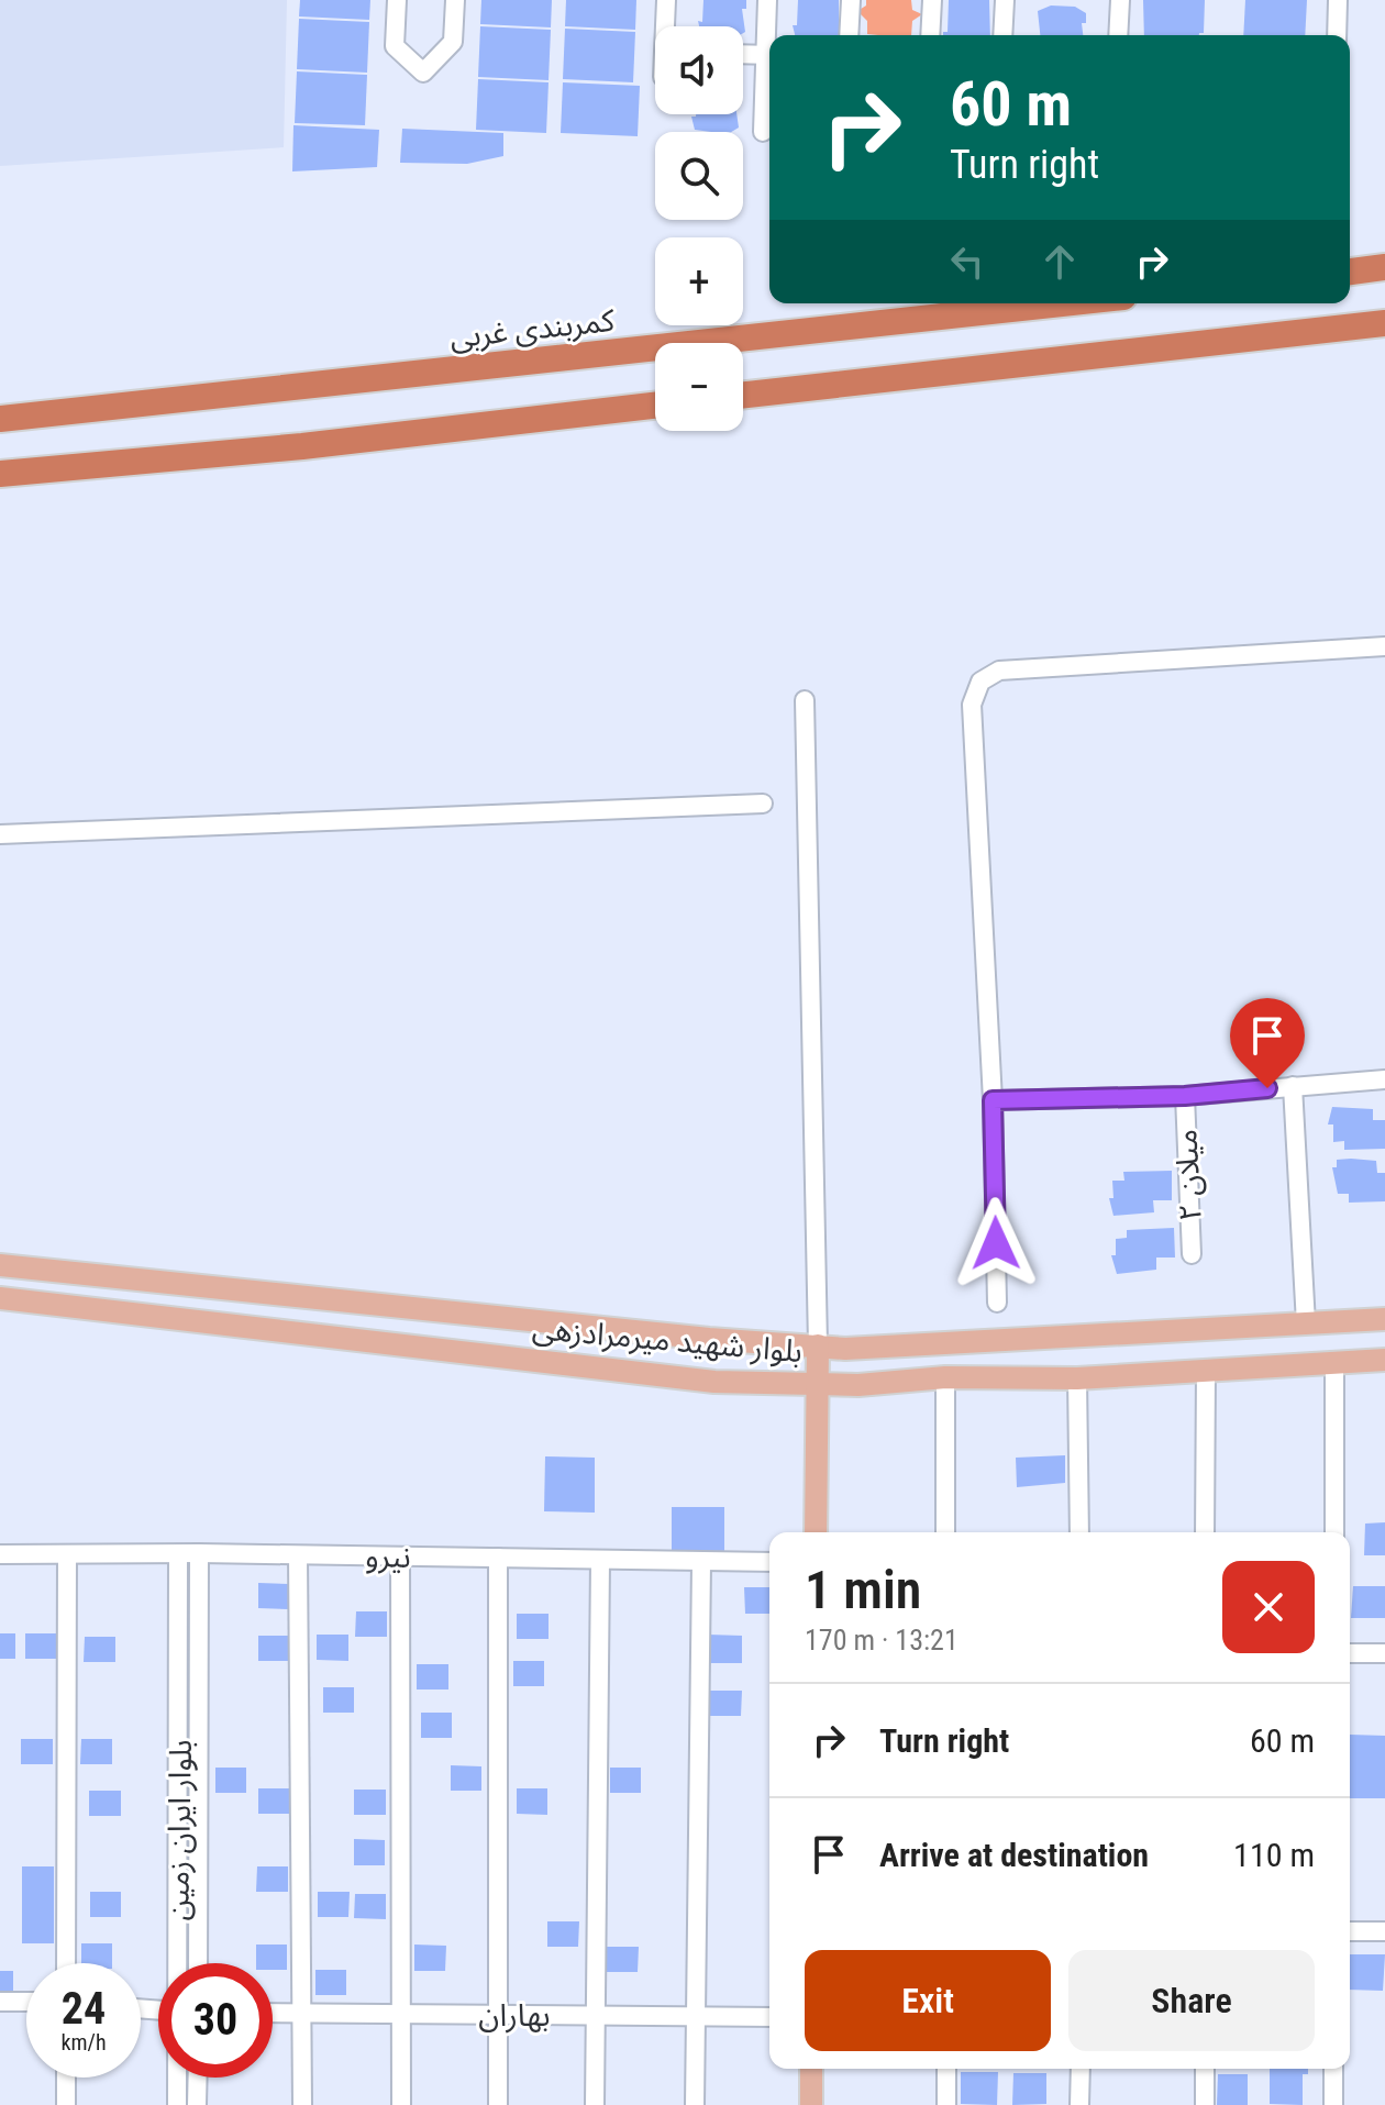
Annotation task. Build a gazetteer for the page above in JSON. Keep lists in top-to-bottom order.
{
  "streets": {
    "highway": ["کمربندی غربی"],
    "main road": ["بلوار شهید میرمرادزهی"],
    "street": [
      "میلان ۲",
      "نیرو",
      "بلوار ایران زمین",
      "بهاران"
    ]
  },
  "crossings": [
    ["نیرو", "بلوار ایران زمین"]
  ],
  "page": {
    "map_buttons": ["+", "−"],
    "turn": ["60 m", "Turn right"],
    "heading": ["1 min", "170 m · 13:21"],
    "list": [
      {
        "name": "Turn right",
        "value": "60 m"
      },
      {
        "name": "Arrive at destination",
        "value": "110 m"
      }
    ],
    "buttons": ["Exit", "Share"],
    "speed": "24 km/h",
    "limit": "30"
  }
}
